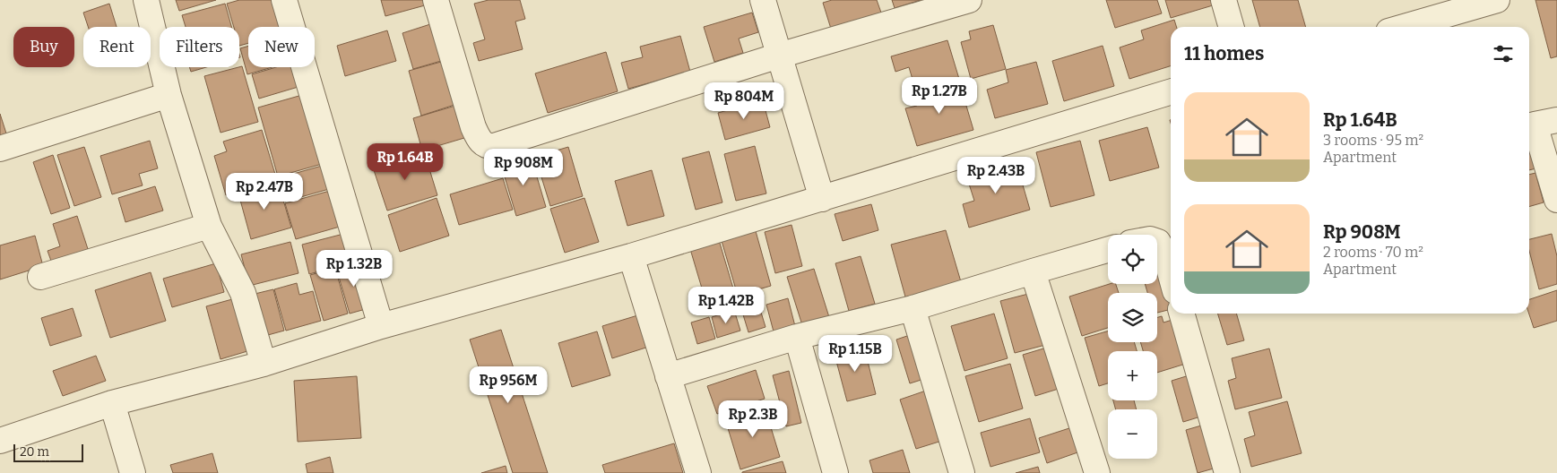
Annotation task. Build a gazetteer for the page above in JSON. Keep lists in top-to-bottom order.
{
  "scale_bar": "20 m",
  "page": {
    "chip": [
      "Buy",
      "Rent",
      "Filters",
      "New"
    ],
    "heading": "11 homes",
    "price": [
      "Rp 1.27B",
      "Rp 804M",
      "Rp 1.64B",
      "Rp 908M",
      "Rp 2.43B",
      "Rp 2.47B",
      "Rp 1.32B",
      "Rp 1.42B",
      "Rp 1.15B",
      "Rp 956M",
      "Rp 2.3B"
    ],
    "list": [
      {
        "name": "Rp 1.64B",
        "note": "3 rooms · 95 m² · Apartment"
      },
      {
        "name": "Rp 908M",
        "note": "2 rooms · 70 m² · Apartment"
      }
    ],
    "map_buttons": ["+", "−"],
    "scale": "20 m"
  }
}
